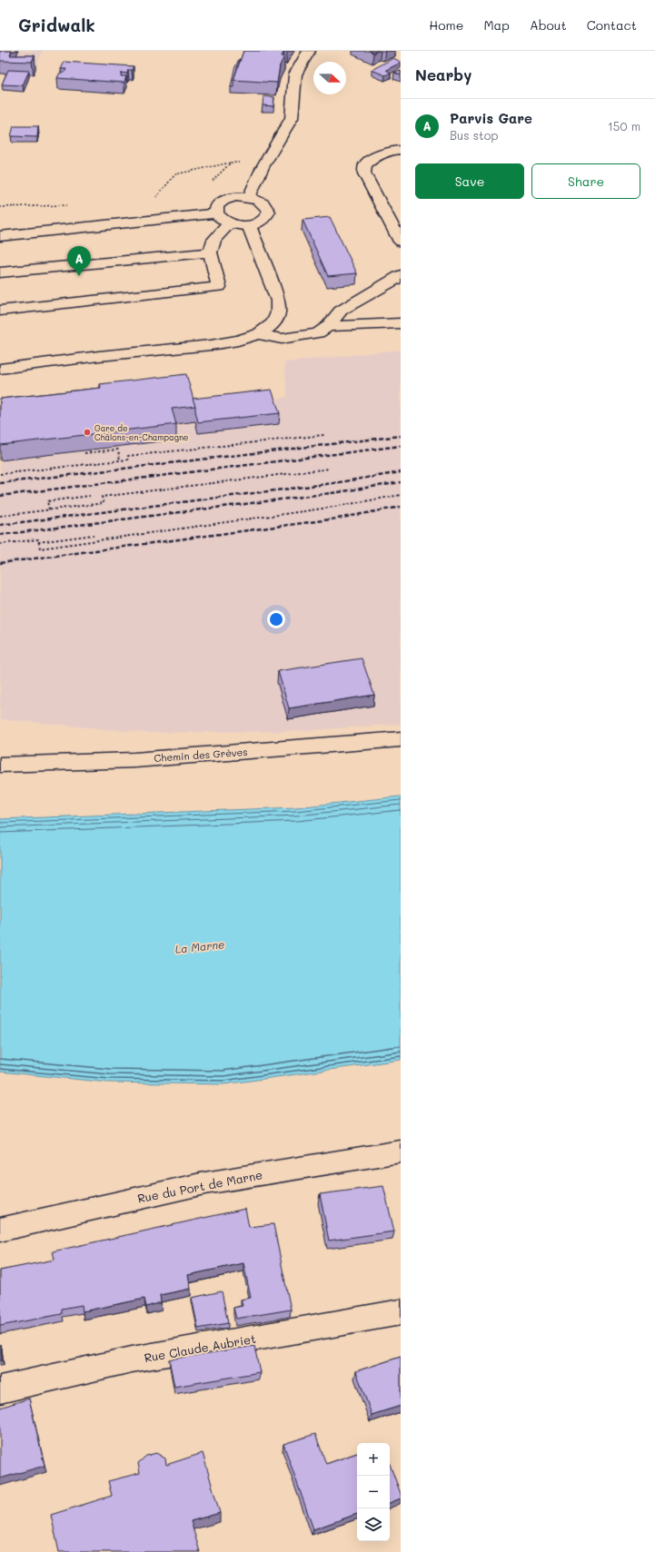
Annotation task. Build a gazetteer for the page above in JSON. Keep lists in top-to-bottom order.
{
  "streets": {
    "street": ["Chemin des Grèves", "Rue du Port de Marne", "Rue Claude Aubriet"]
  },
  "water": ["La Marne"],
  "places": ["Gare de Châlons-en-Champagne"],
  "north": "right",
  "page": {
    "header": "Gridwalk",
    "nav": [
      "Home",
      "Map",
      "About",
      "Contact"
    ],
    "heading": "Nearby",
    "list": [
      {
        "mark": "A",
        "name": "Parvis Gare",
        "note": "Bus stop",
        "value": "150 m"
      }
    ],
    "buttons": ["Save", "Share"],
    "pins": "A",
    "map_buttons": ["+", "−"]
  }
}
